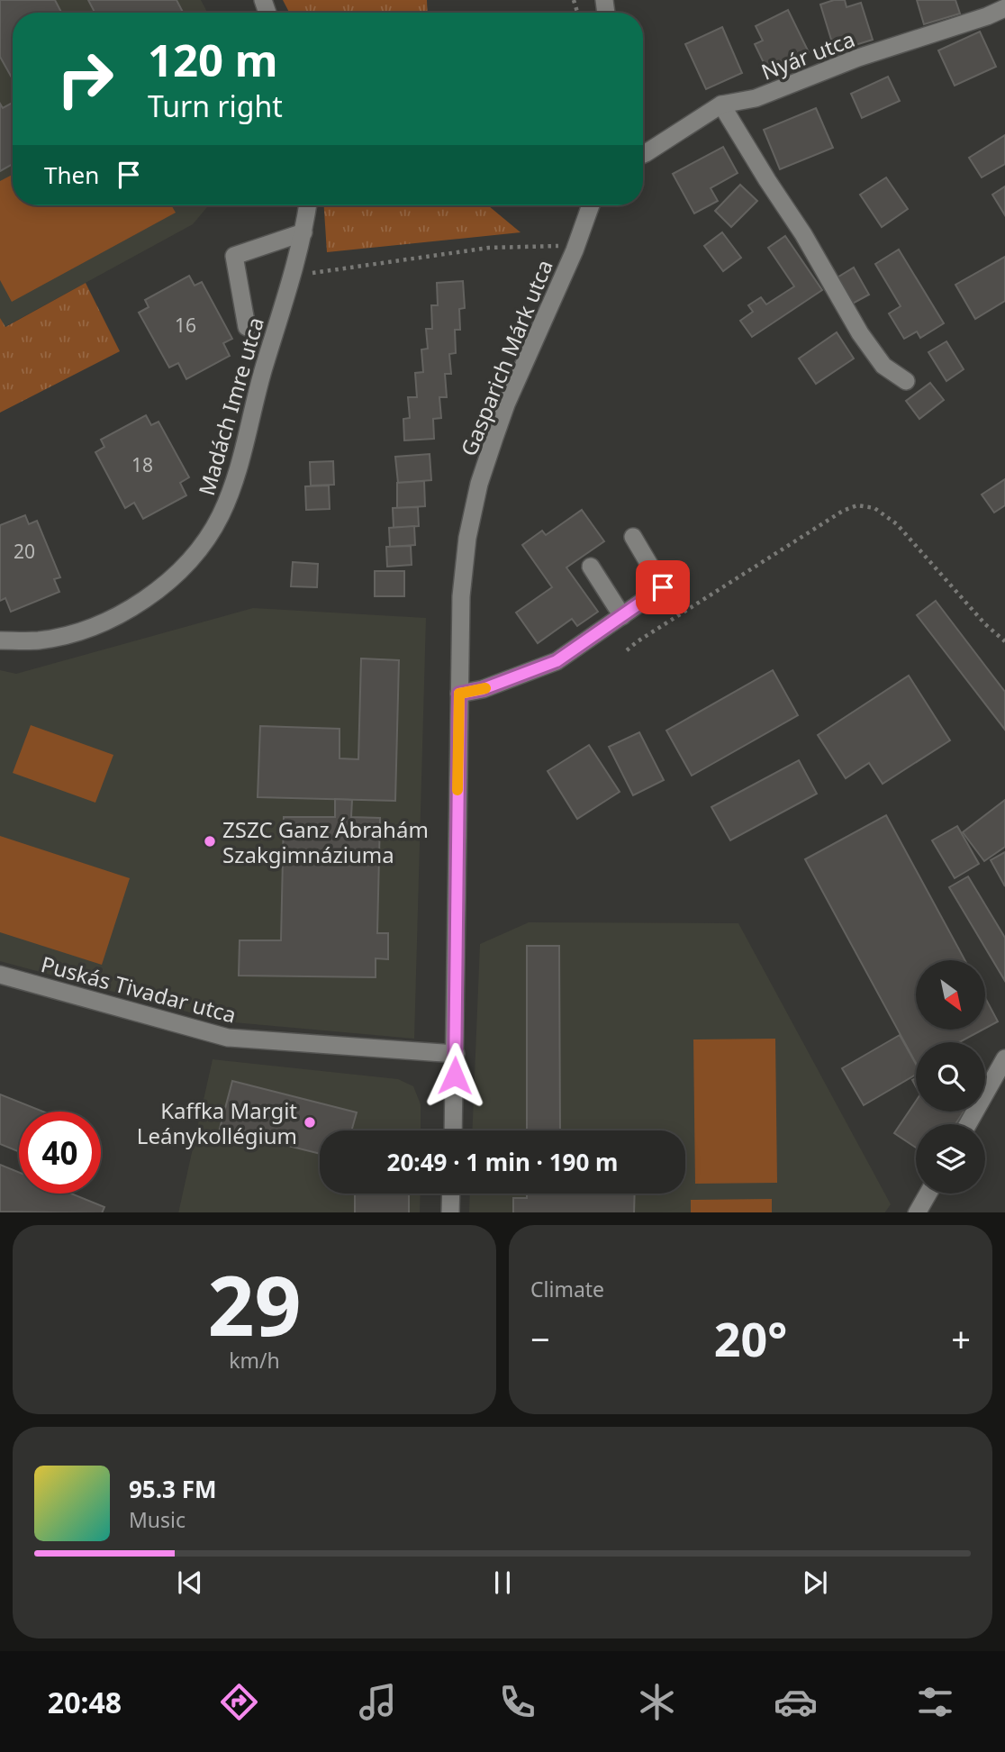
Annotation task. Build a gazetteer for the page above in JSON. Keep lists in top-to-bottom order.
{
  "streets": {
    "street": [
      "Nyár utca",
      "Gasparich Márk utca",
      "Madách Imre utca",
      "Puskás Tivadar utca"
    ]
  },
  "crossings": [
    ["Gasparich Márk utca", "Puskás Tivadar utca"]
  ],
  "places": ["ZSZC Ganz Ábrahám Szakgimnáziuma", "Kaffka Margit Leánykollégium"],
  "house_numbers": ["16", "18", "20"],
  "north": "bottom right",
  "page": {
    "turn": ["120 m", "Turn right"],
    "then": "Then",
    "limit": "40",
    "trip": "20:49 · 1 min · 190 m",
    "tile": [
      ["29", "km/h"],
      "Climate"
    ],
    "heat": ["−", "20°", "+"],
    "song": ["95.3 FM", "Music"],
    "tabs": "20:48"
  }
}
